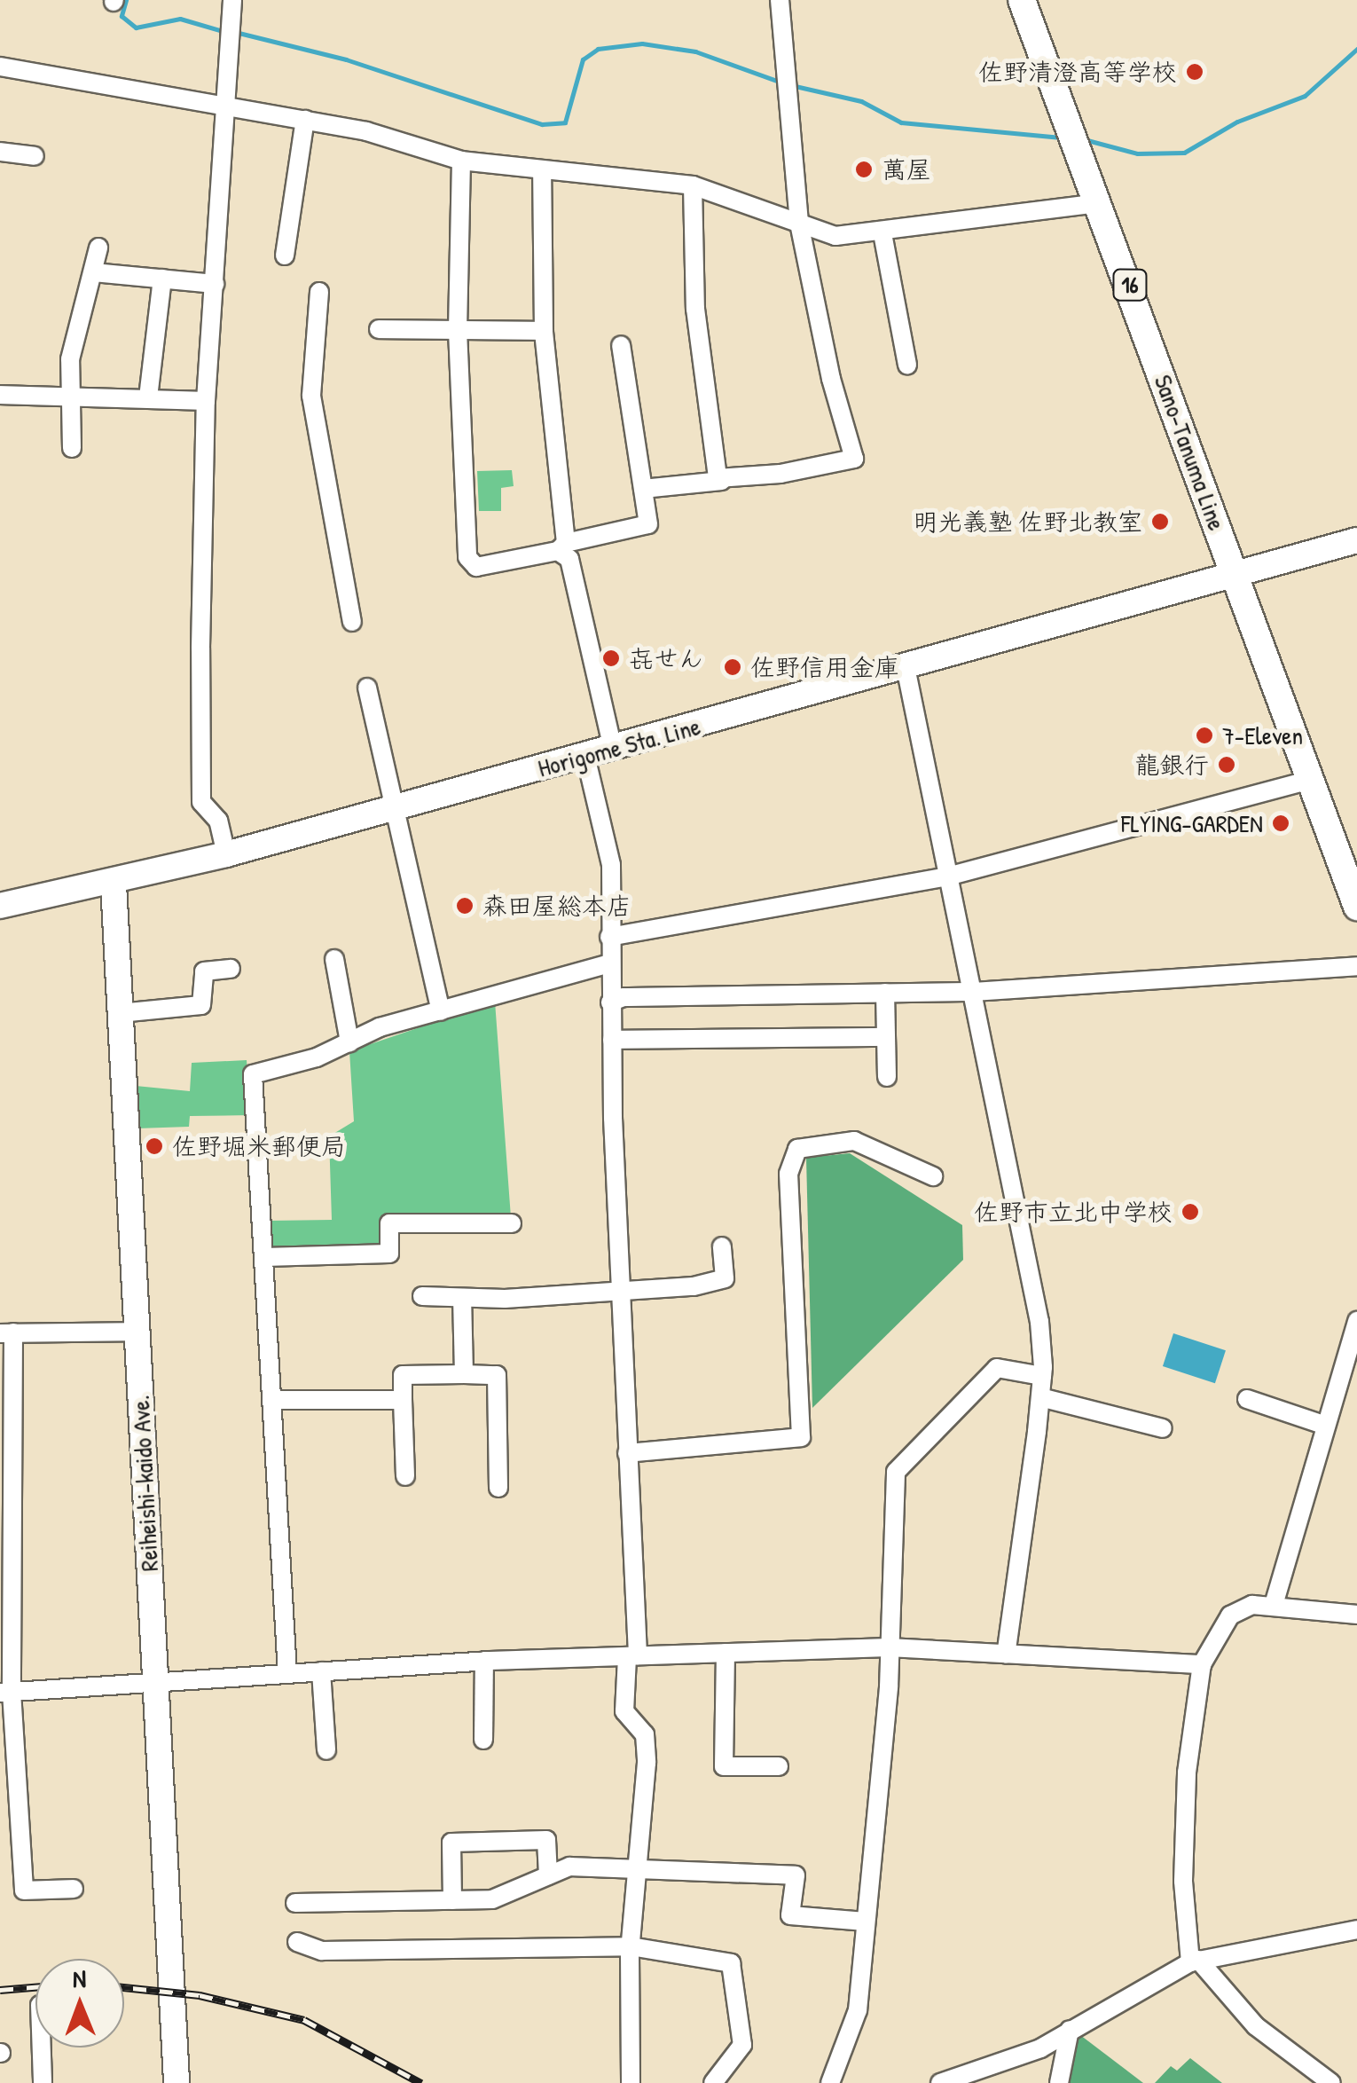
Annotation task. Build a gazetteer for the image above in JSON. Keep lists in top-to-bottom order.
{
  "streets": {
    "main road": [
      "16",
      "Sano-Tanuma Line",
      "Horigome Sta. Line",
      "Reiheishi-kaido Ave."
    ]
  },
  "crossings": [
    ["Sano-Tanuma Line", "Horigome Sta. Line"],
    ["Horigome Sta. Line", "Reiheishi-kaido Ave."]
  ],
  "places": [
    "佐野清澄高等学校",
    "萬屋",
    "明光義塾 佐野北教室",
    "㐂せん",
    "佐野信用金庫",
    "7-Eleven",
    "龍銀行",
    "FLYING-GARDEN",
    "森田屋総本店",
    "佐野堀米郵便局",
    "佐野市立北中学校"
  ],
  "north": "top"
}
